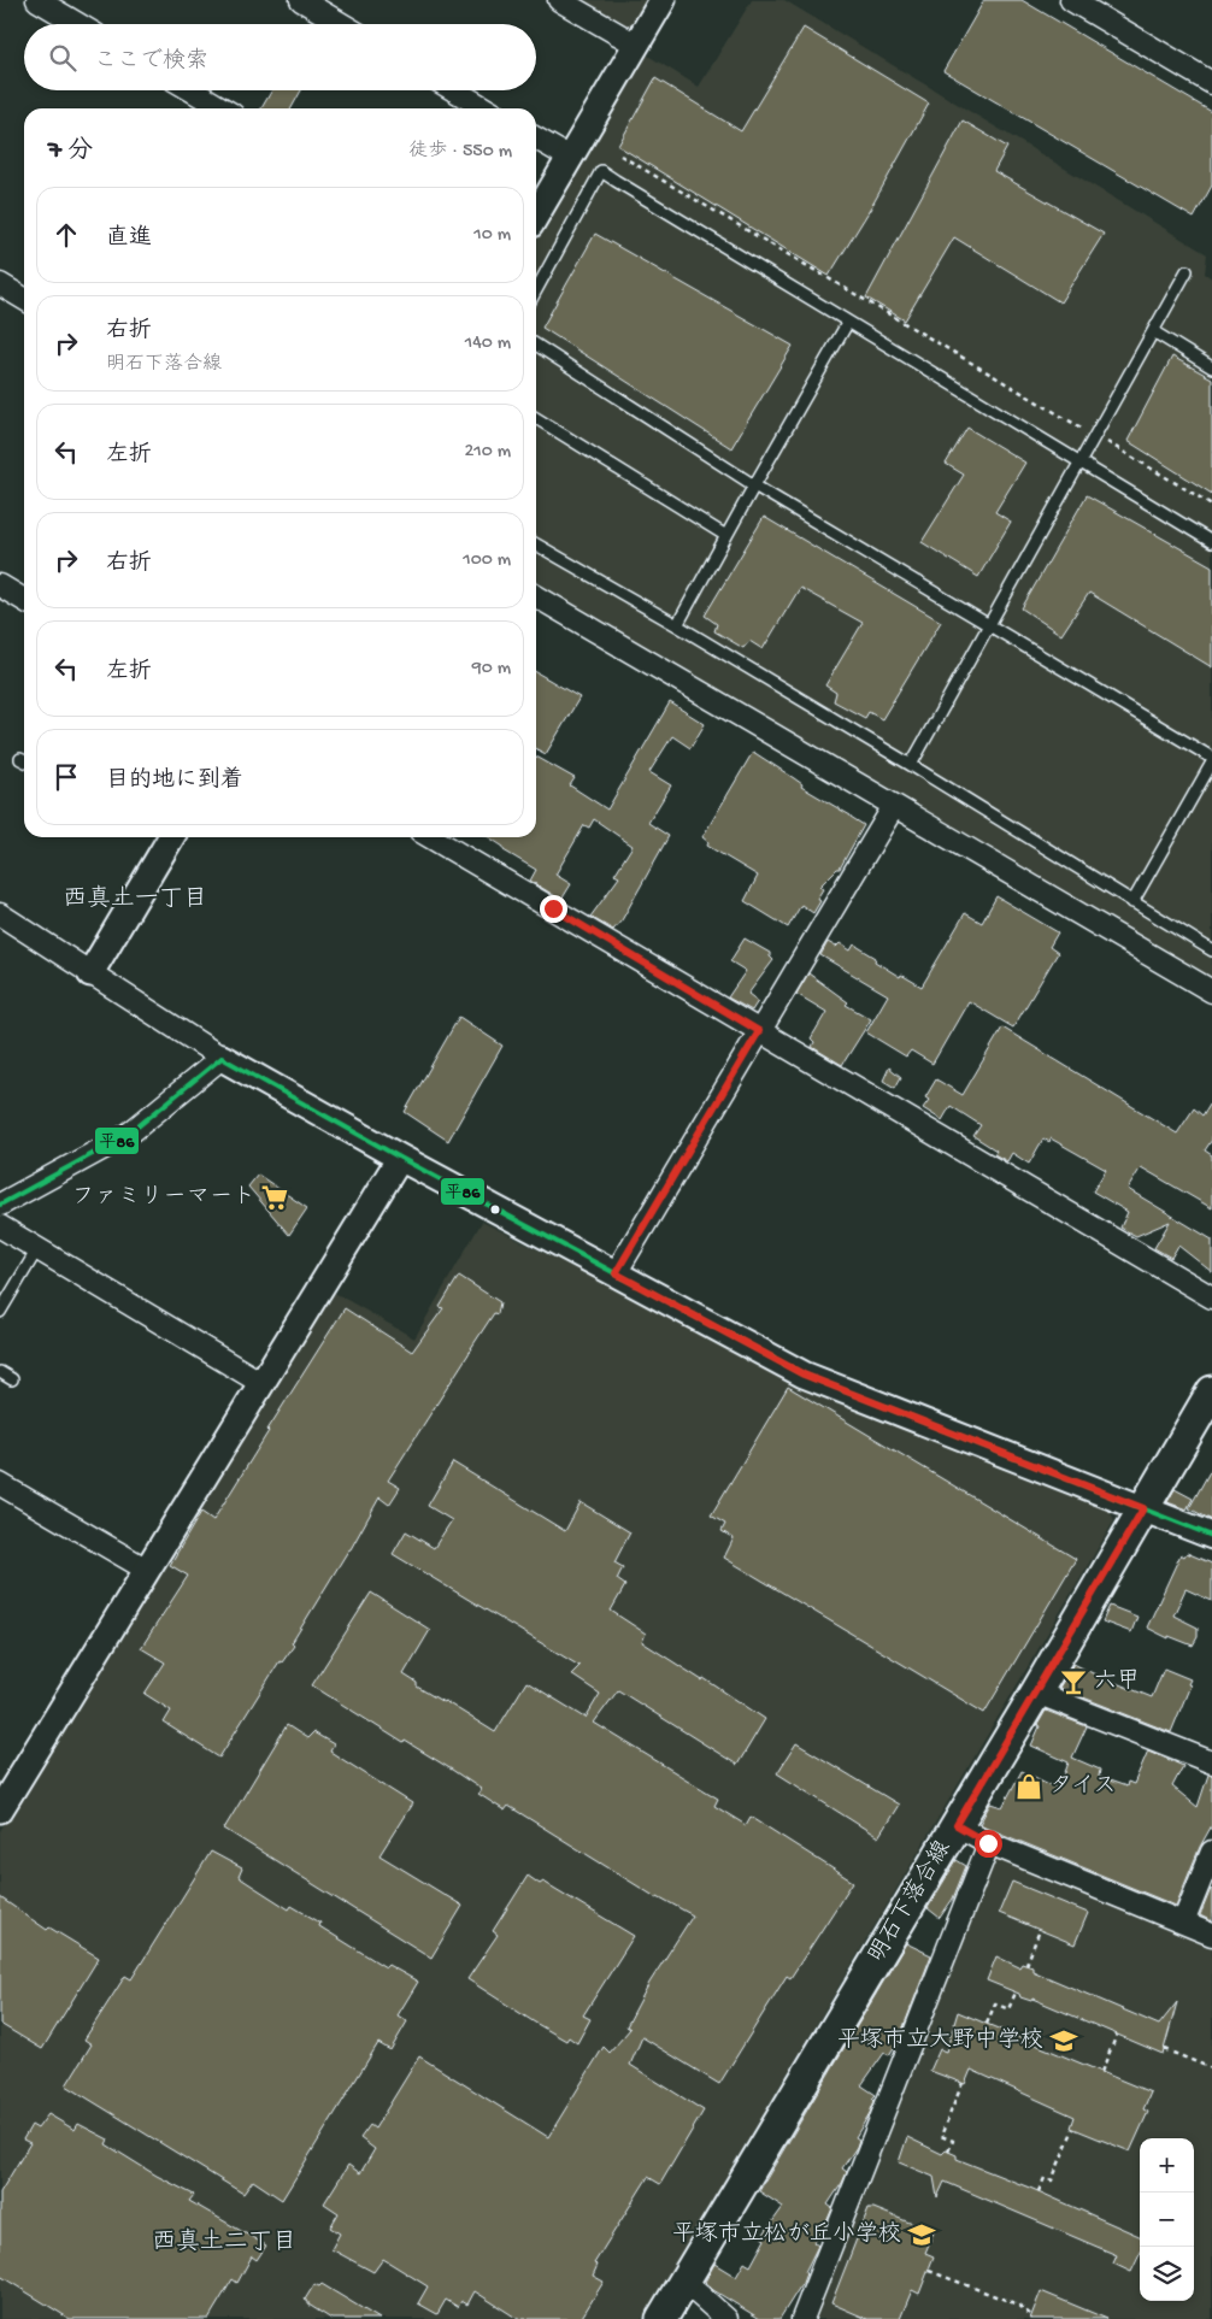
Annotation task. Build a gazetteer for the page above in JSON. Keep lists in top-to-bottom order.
{
  "streets": {
    "main road": ["明石下落合線"]
  },
  "districts": ["西真土一丁目", "西真土二丁目"],
  "places": {
    "supermarket": ["ファミリーマート"],
    "bar": ["六甲"],
    "shop": ["タイス"],
    "school or university": ["平塚市立大野中学校", "平塚市立松が丘小学校"]
  },
  "lines": ["transit line 平86"],
  "page": {
    "search": "ここで検索",
    "heading": ["7 分", "徒歩 · 550 m"],
    "list": [
      ["直進", "10 m"],
      ["右折", "明石下落合線", "140 m"],
      ["左折", "210 m"],
      ["右折", "100 m"],
      ["左折", "90 m"],
      "目的地に到着"
    ],
    "map_buttons": ["+", "−"]
  }
}
